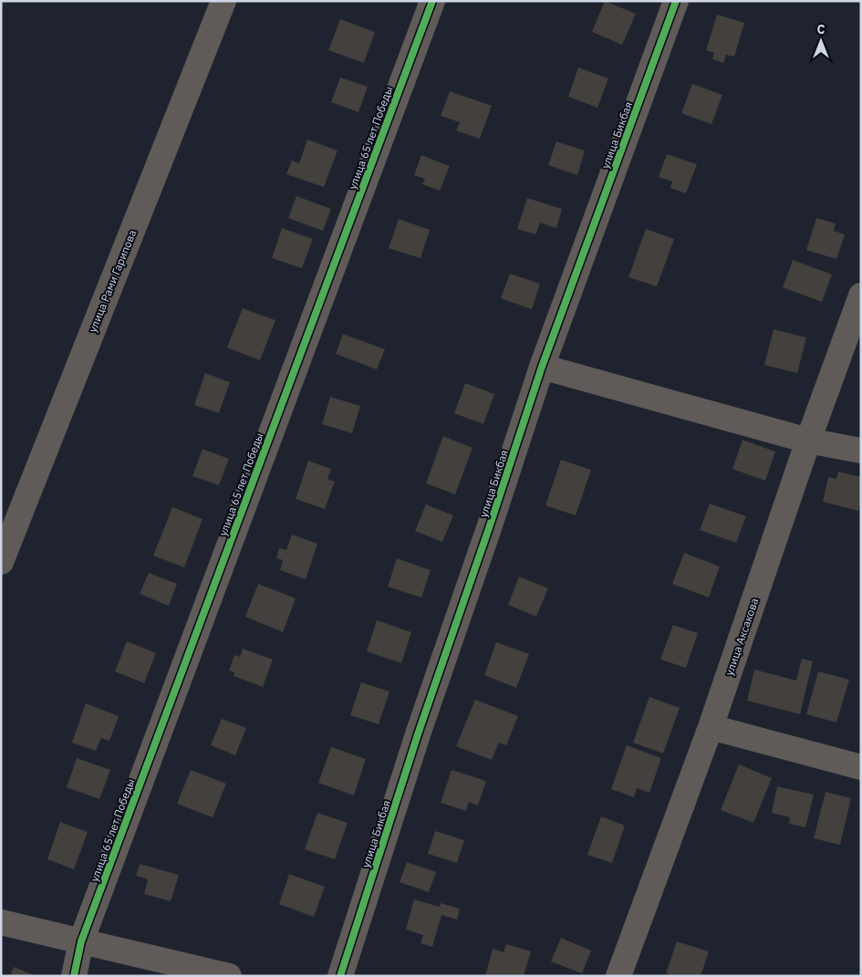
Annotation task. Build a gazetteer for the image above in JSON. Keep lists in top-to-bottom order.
{
  "streets": {
    "street": [
      "улица Бикбая",
      "улица 65 лет Победы",
      "улица Рами Гарипова",
      "улица Аксакова"
    ]
  },
  "north": "top"
}
